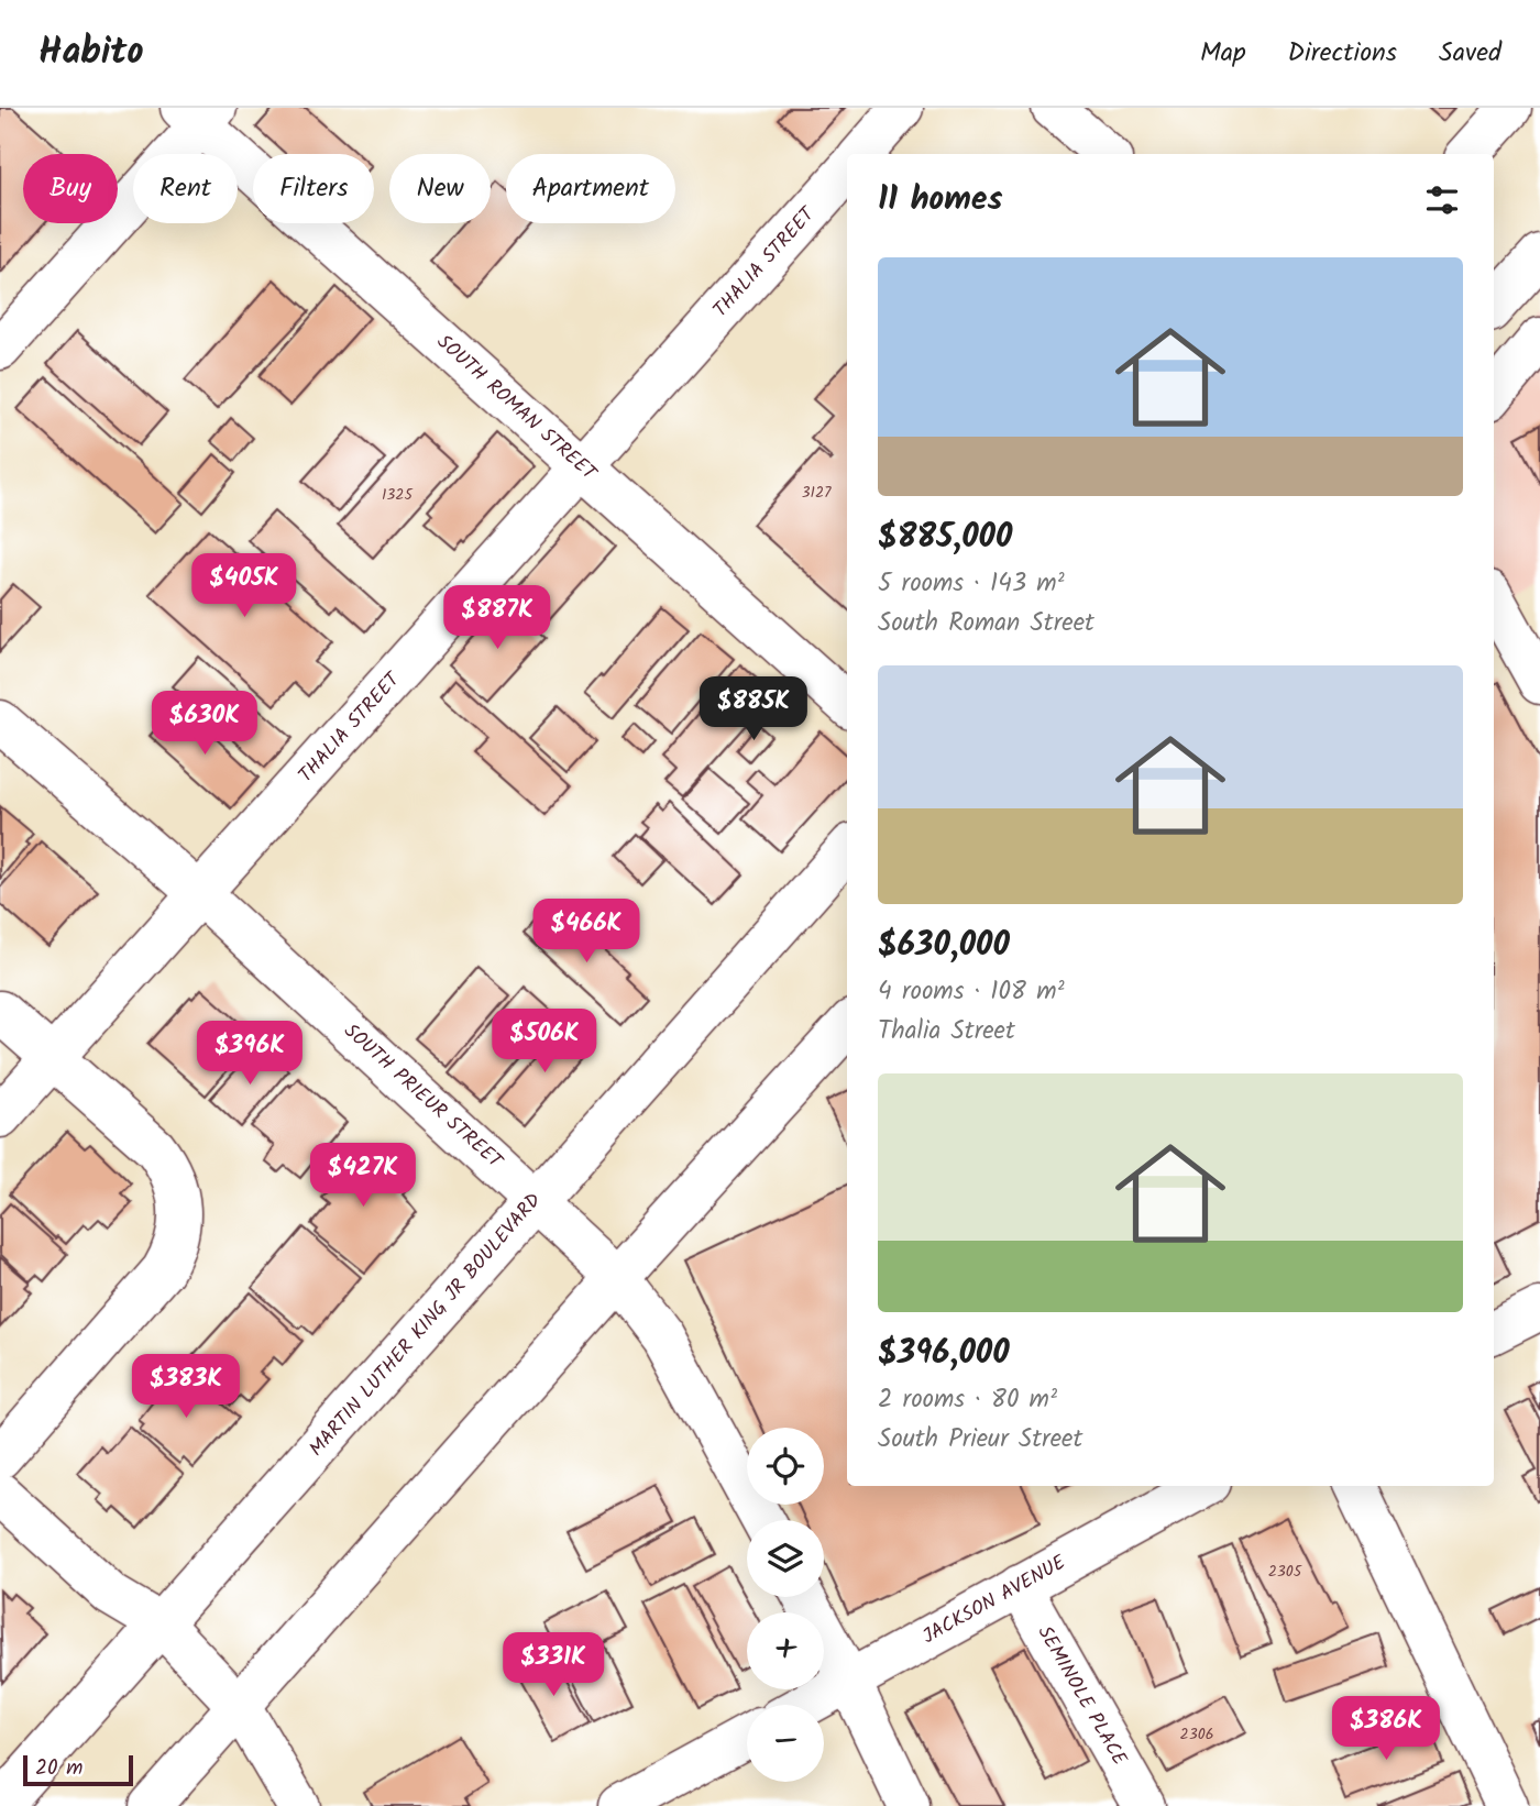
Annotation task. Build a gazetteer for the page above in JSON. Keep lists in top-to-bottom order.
{
  "streets": {
    "street": [
      "THALIA STREET",
      "SOUTH ROMAN STREET",
      "SOUTH PRIEUR STREET",
      "MARTIN LUTHER KING JR BOULEVARD",
      "JACKSON AVENUE",
      "SEMINOLE PLACE"
    ]
  },
  "crossings": [
    ["THALIA STREET", "SOUTH ROMAN STREET"],
    ["THALIA STREET", "SOUTH PRIEUR STREET"],
    ["SOUTH PRIEUR STREET", "MARTIN LUTHER KING JR BOULEVARD"],
    ["JACKSON AVENUE", "SEMINOLE PLACE"]
  ],
  "house_numbers": [
    "3127",
    "1325",
    "2305",
    "2306"
  ],
  "scale_bar": "20 m",
  "page": {
    "header": "Habito",
    "nav": ["Map", "Directions", "Saved"],
    "chip": [
      "Buy",
      "Rent",
      "Filters",
      "New",
      "Apartment"
    ],
    "heading": "11 homes",
    "list": [
      {
        "name": "$885,000",
        "note": "5 rooms · 143 m² · South Roman Street"
      },
      {
        "name": "$630,000",
        "note": "4 rooms · 108 m² · Thalia Street"
      },
      {
        "name": "$396,000",
        "note": "2 rooms · 80 m² · South Prieur Street"
      }
    ],
    "price": [
      "$405K",
      "$887K",
      "$885K",
      "$630K",
      "$466K",
      "$506K",
      "$396K",
      "$427K",
      "$383K",
      "$331K",
      "$386K"
    ],
    "map_buttons": ["+", "−"],
    "scale": "20 m"
  }
}
